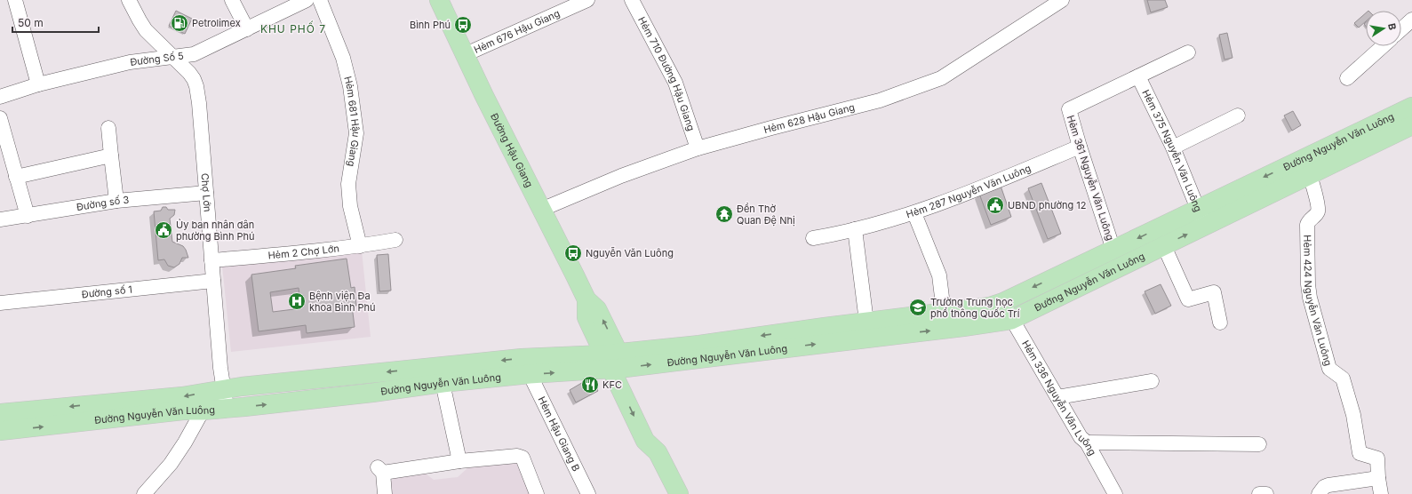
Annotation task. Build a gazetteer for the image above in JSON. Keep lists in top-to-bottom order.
{
  "streets": {
    "main road": ["Đường Nguyễn Văn Luông", "Đường Hậu Giang"],
    "street": [
      "Hẻm 676 Hậu Giang",
      "Đường Số 5",
      "Hẻm 710 Đường Hậu Giang",
      "Hẻm 628 Hậu Giang",
      "Hẻm 681 Hậu Giang",
      "Hẻm 375 Nguyễn Văn Luông",
      "Hẻm 361 Nguyễn Văn Luông",
      "Hẻm 287 Nguyễn Văn Luông",
      "Chợ Lớn",
      "Đường số 3",
      "Hẻm 2 Chợ Lớn",
      "Đường số 1",
      "Hẻm 424 Nguyễn Văn Luông",
      "Hẻm 336 Nguyễn Văn Luông",
      "Hẻm Hậu Giang B"
    ]
  },
  "crossings": [
    ["Hẻm 676 Hậu Giang", "Đường Hậu Giang"],
    ["Đường Số 5", "Chợ Lớn"],
    ["Hẻm 710 Đường Hậu Giang", "Hẻm 628 Hậu Giang"],
    ["Hẻm 628 Hậu Giang", "Đường Hậu Giang"],
    ["Hẻm 681 Hậu Giang", "Hẻm 2 Chợ Lớn"],
    ["Đường Nguyễn Văn Luông", "Đường Hậu Giang"],
    ["Đường Nguyễn Văn Luông", "Hẻm 375 Nguyễn Văn Luông"],
    ["Đường Nguyễn Văn Luông", "Hẻm 361 Nguyễn Văn Luông"],
    ["Đường Nguyễn Văn Luông", "Chợ Lớn"],
    ["Đường Nguyễn Văn Luông", "Hẻm 424 Nguyễn Văn Luông"],
    ["Đường Nguyễn Văn Luông", "Hẻm 336 Nguyễn Văn Luông"],
    ["Đường Nguyễn Văn Luông", "Hẻm Hậu Giang B"],
    ["Hẻm 375 Nguyễn Văn Luông", "Hẻm 361 Nguyễn Văn Luông"],
    ["Hẻm 361 Nguyễn Văn Luông", "Hẻm 287 Nguyễn Văn Luông"],
    ["Chợ Lớn", "Đường số 3"],
    ["Chợ Lớn", "Hẻm 2 Chợ Lớn"],
    ["Chợ Lớn", "Đường số 1"]
  ],
  "districts": ["KHU PHỐ 7"],
  "places": {
    "fuel station": ["Petrolimex"],
    "bus stop": ["Bình Phú", "Nguyễn Văn Luông"],
    "public building": ["UBND phường 12", "Ủy ban nhân dân phường Bình Phú"],
    "temple": ["Đền Thờ Quan Đệ Nhị"],
    "hospital": ["Bệnh viện Đa khoa Bình Phú"],
    "school or university": ["Trường Trung học phổ thông Quốc Trí"],
    "restaurant": ["KFC"]
  },
  "scale_bar": "50 m",
  "north": "right"
}
